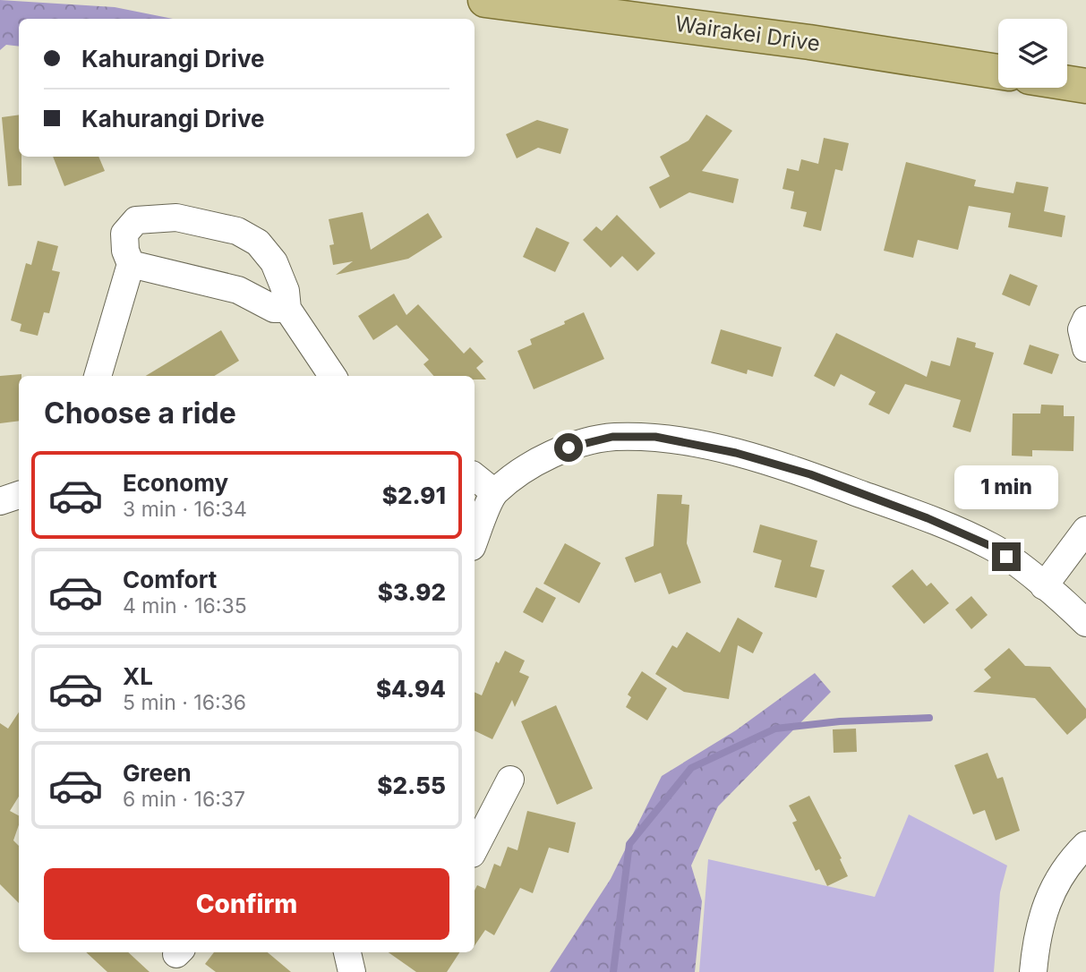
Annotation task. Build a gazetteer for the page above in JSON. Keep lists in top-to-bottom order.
{
  "streets": {
    "main road": ["Wairakei Drive"]
  },
  "page": {
    "banner": ["Kahurangi Drive", "Kahurangi Drive"],
    "heading": "Choose a ride",
    "list": [
      {
        "name": "Economy",
        "note": "3 min · 16:34",
        "value": "$2.91"
      },
      {
        "name": "Comfort",
        "note": "4 min · 16:35",
        "value": "$3.92"
      },
      {
        "name": "XL",
        "note": "5 min · 16:36",
        "value": "$4.94"
      },
      {
        "name": "Green",
        "note": "6 min · 16:37",
        "value": "$2.55"
      }
    ],
    "bubble": "1 min",
    "buttons": "Confirm"
  }
}
